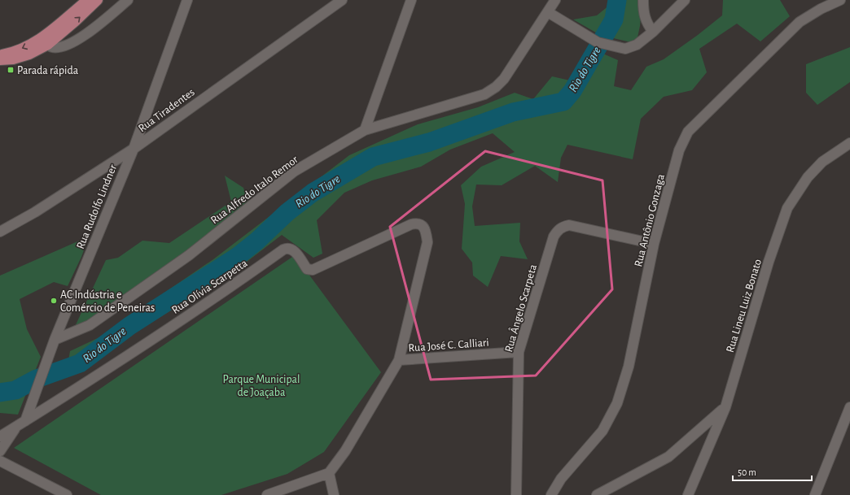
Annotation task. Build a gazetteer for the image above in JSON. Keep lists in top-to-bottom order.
{
  "streets": {
    "street": [
      "Rua Tiradentes",
      "Rua Alfredo Italo Remor",
      "Rua Rudolfo Lindner",
      "Rua Antônio Gonzaga",
      "Rua Olívia Scarpetta",
      "Rua Lineu Luiz Bonato",
      "Rua Ângelo Scarpeta",
      "Rua José C. Calliari"
    ]
  },
  "crossings": [
    ["Rua Tiradentes", "Rua Rudolfo Lindner"],
    ["Rua Alfredo Italo Remor", "Rua Rudolfo Lindner"],
    ["Rua Rudolfo Lindner", "Rua Olívia Scarpetta"],
    ["Rua Antônio Gonzaga", "Rua Ângelo Scarpeta"],
    ["Rua Olívia Scarpetta", "Rua José C. Calliari"],
    ["Rua Ângelo Scarpeta", "Rua José C. Calliari"]
  ],
  "water": ["Rio do Tigre"],
  "parks": ["Parque Municipal de Joaçaba"],
  "places": {
    "transit": ["Parada rápida"],
    "other": ["AC Indústria e Comércio de Peneiras"]
  },
  "scale_bar": "50 m"
}
